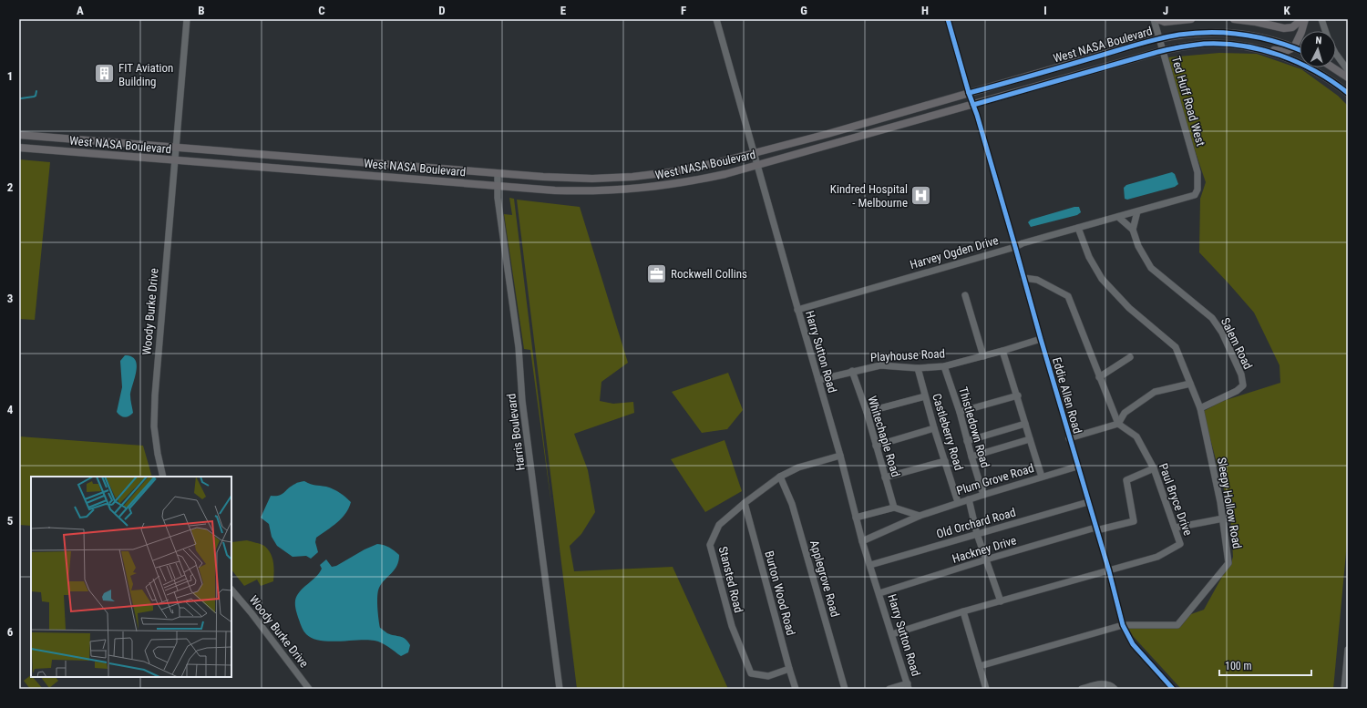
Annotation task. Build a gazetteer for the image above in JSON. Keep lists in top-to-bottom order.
{
  "streets": {
    "main road": ["West NASA Boulevard"],
    "street": [
      "Ted Huff Road West",
      "Harvey Ogden Drive",
      "Woody Burke Drive",
      "Salem Road",
      "Harry Sutton Road",
      "Playhouse Road",
      "Eddie Allen Road",
      "Thistledown Road",
      "Harris Boulevard",
      "Castleberry Road",
      "Whitechaple Road",
      "Plum Grove Road",
      "Paul Bryce Drive",
      "Sleepy Hollow Road",
      "Old Orchard Road",
      "Hackney Drive",
      "Applegrove Road",
      "Stansted Road",
      "Burton Wood Road"
    ]
  },
  "crossings": [
    ["West NASA Boulevard", "Ted Huff Road West"],
    ["West NASA Boulevard", "Woody Burke Drive"],
    ["West NASA Boulevard", "Harry Sutton Road"],
    ["West NASA Boulevard", "Eddie Allen Road"],
    ["West NASA Boulevard", "Harris Boulevard"],
    ["Ted Huff Road West", "Harvey Ogden Drive"],
    ["Harvey Ogden Drive", "Salem Road"],
    ["Harvey Ogden Drive", "Harry Sutton Road"],
    ["Harvey Ogden Drive", "Eddie Allen Road"],
    ["Harvey Ogden Drive", "Sleepy Hollow Road"],
    ["Salem Road", "Sleepy Hollow Road"],
    ["Harry Sutton Road", "Playhouse Road"],
    ["Harry Sutton Road", "Plum Grove Road"],
    ["Harry Sutton Road", "Paul Bryce Drive"],
    ["Harry Sutton Road", "Old Orchard Road"],
    ["Harry Sutton Road", "Hackney Drive"],
    ["Harry Sutton Road", "Stansted Road"],
    ["Playhouse Road", "Eddie Allen Road"],
    ["Playhouse Road", "Thistledown Road"],
    ["Playhouse Road", "Castleberry Road"],
    ["Playhouse Road", "Whitechaple Road"],
    ["Eddie Allen Road", "Plum Grove Road"],
    ["Eddie Allen Road", "Paul Bryce Drive"],
    ["Eddie Allen Road", "Sleepy Hollow Road"],
    ["Eddie Allen Road", "Old Orchard Road"],
    ["Eddie Allen Road", "Hackney Drive"],
    ["Thistledown Road", "Plum Grove Road"],
    ["Castleberry Road", "Plum Grove Road"],
    ["Paul Bryce Drive", "Hackney Drive"],
    ["Applegrove Road", "Stansted Road"],
    ["Stansted Road", "Burton Wood Road"]
  ],
  "places": {
    "building": ["FIT Aviation Building"],
    "hospital": ["Kindred Hospital - Melbourne"],
    "office": ["Rockwell Collins"]
  },
  "scale_bar": "100 m",
  "north": "top",
  "grid": {
    "columns": [
      "A",
      "B",
      "C",
      "D",
      "E",
      "F",
      "G",
      "H",
      "I",
      "J",
      "K"
    ],
    "rows": [
      "1",
      "2",
      "3",
      "4",
      "5",
      "6"
    ]
  }
}
